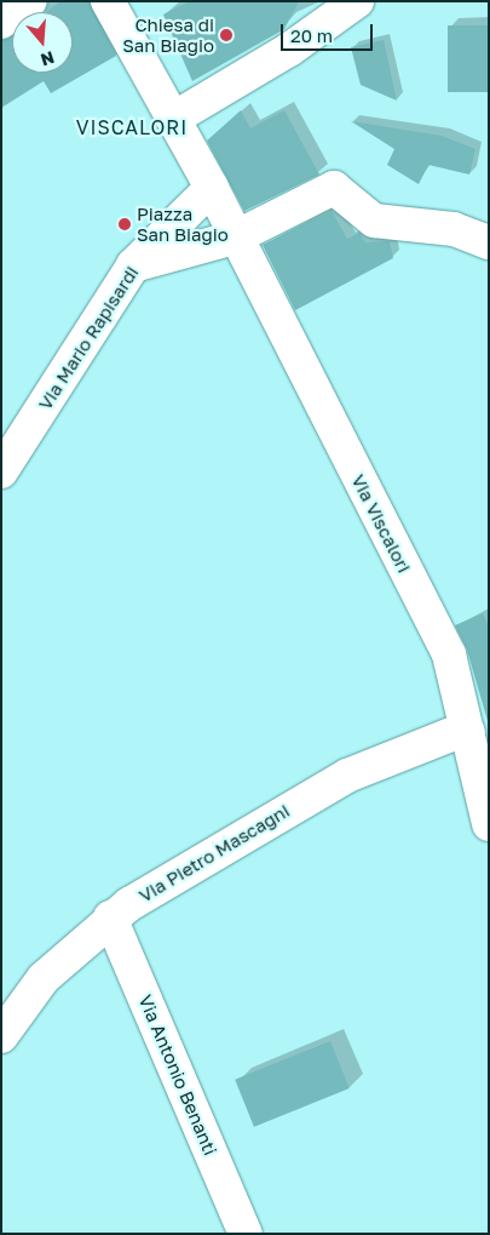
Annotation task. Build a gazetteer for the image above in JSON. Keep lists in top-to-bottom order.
{
  "streets": {
    "street": [
      "Via Mario Rapisardi",
      "Via Viscalori",
      "Via Pietro Mascagni",
      "Via Antonio Benanti"
    ]
  },
  "crossings": [
    ["Via Mario Rapisardi", "Via Viscalori"],
    ["Via Viscalori", "Via Pietro Mascagni"],
    ["Via Pietro Mascagni", "Via Antonio Benanti"]
  ],
  "districts": ["VISCALORI"],
  "places": ["Chiesa di San Biagio", "Piazza San Biagio"],
  "scale_bar": "20 m",
  "north": "bottom"
}
